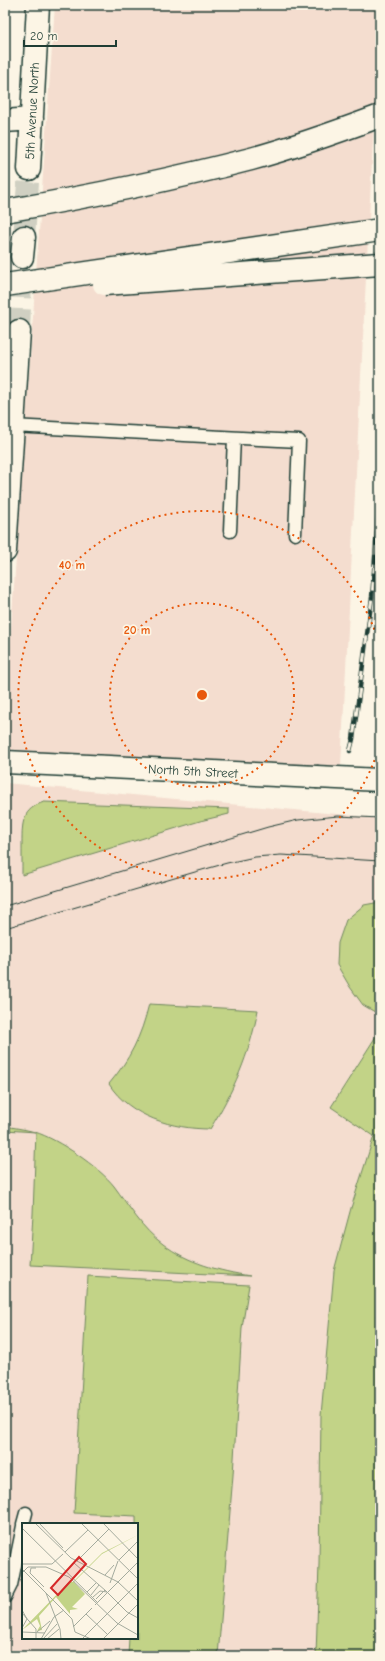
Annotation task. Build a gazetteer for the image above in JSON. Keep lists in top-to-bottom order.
{
  "streets": {
    "main road": ["5th Avenue North", "North 5th Street"]
  },
  "scale_bar": "20 m",
  "rings": ["40 m", "20 m"]
}
